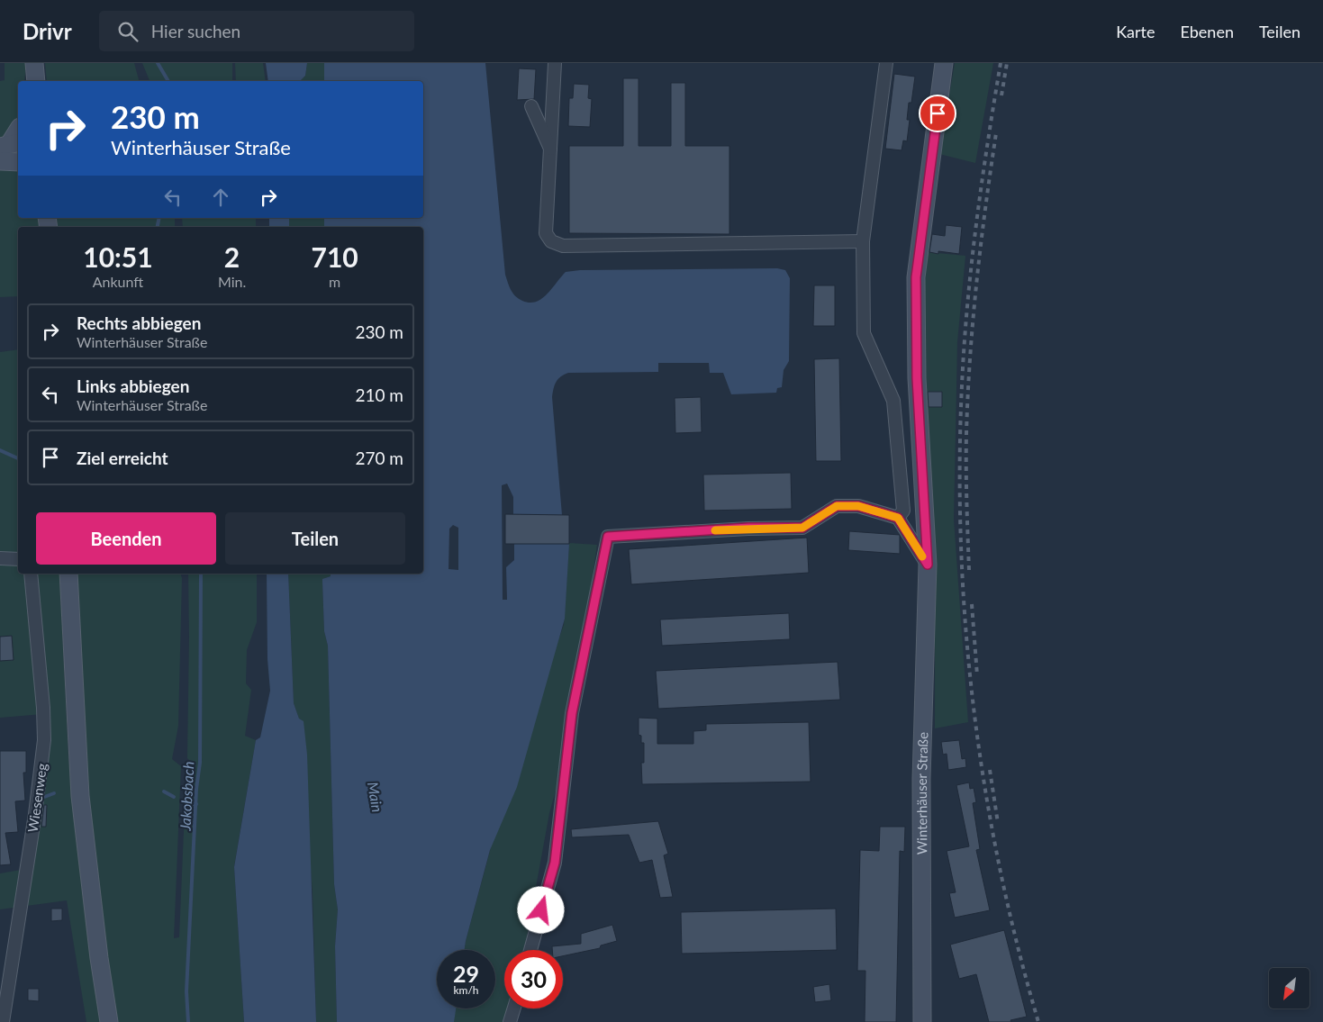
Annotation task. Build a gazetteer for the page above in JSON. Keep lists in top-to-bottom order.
{
  "streets": {
    "main road": ["Winterhäuser Straße"],
    "street": ["Wiesenweg"]
  },
  "water": ["Jakobsbach", "Main"],
  "north": "bottom left",
  "page": {
    "header": "Drivr",
    "search": "Hier suchen",
    "nav": ["Karte", "Ebenen", "Teilen"],
    "turn": ["230 m", "Winterhäuser Straße"],
    "eta": [
      "10:51",
      "Ankunft",
      "2",
      "Min.",
      "710",
      "m"
    ],
    "list": [
      {
        "name": "Rechts abbiegen",
        "note": "Winterhäuser Straße",
        "value": "230 m"
      },
      {
        "name": "Links abbiegen",
        "note": "Winterhäuser Straße",
        "value": "210 m"
      },
      {
        "name": "Ziel erreicht",
        "value": "270 m"
      }
    ],
    "buttons": ["Beenden", "Teilen"],
    "speed": "29 km/h",
    "limit": "30"
  }
}
